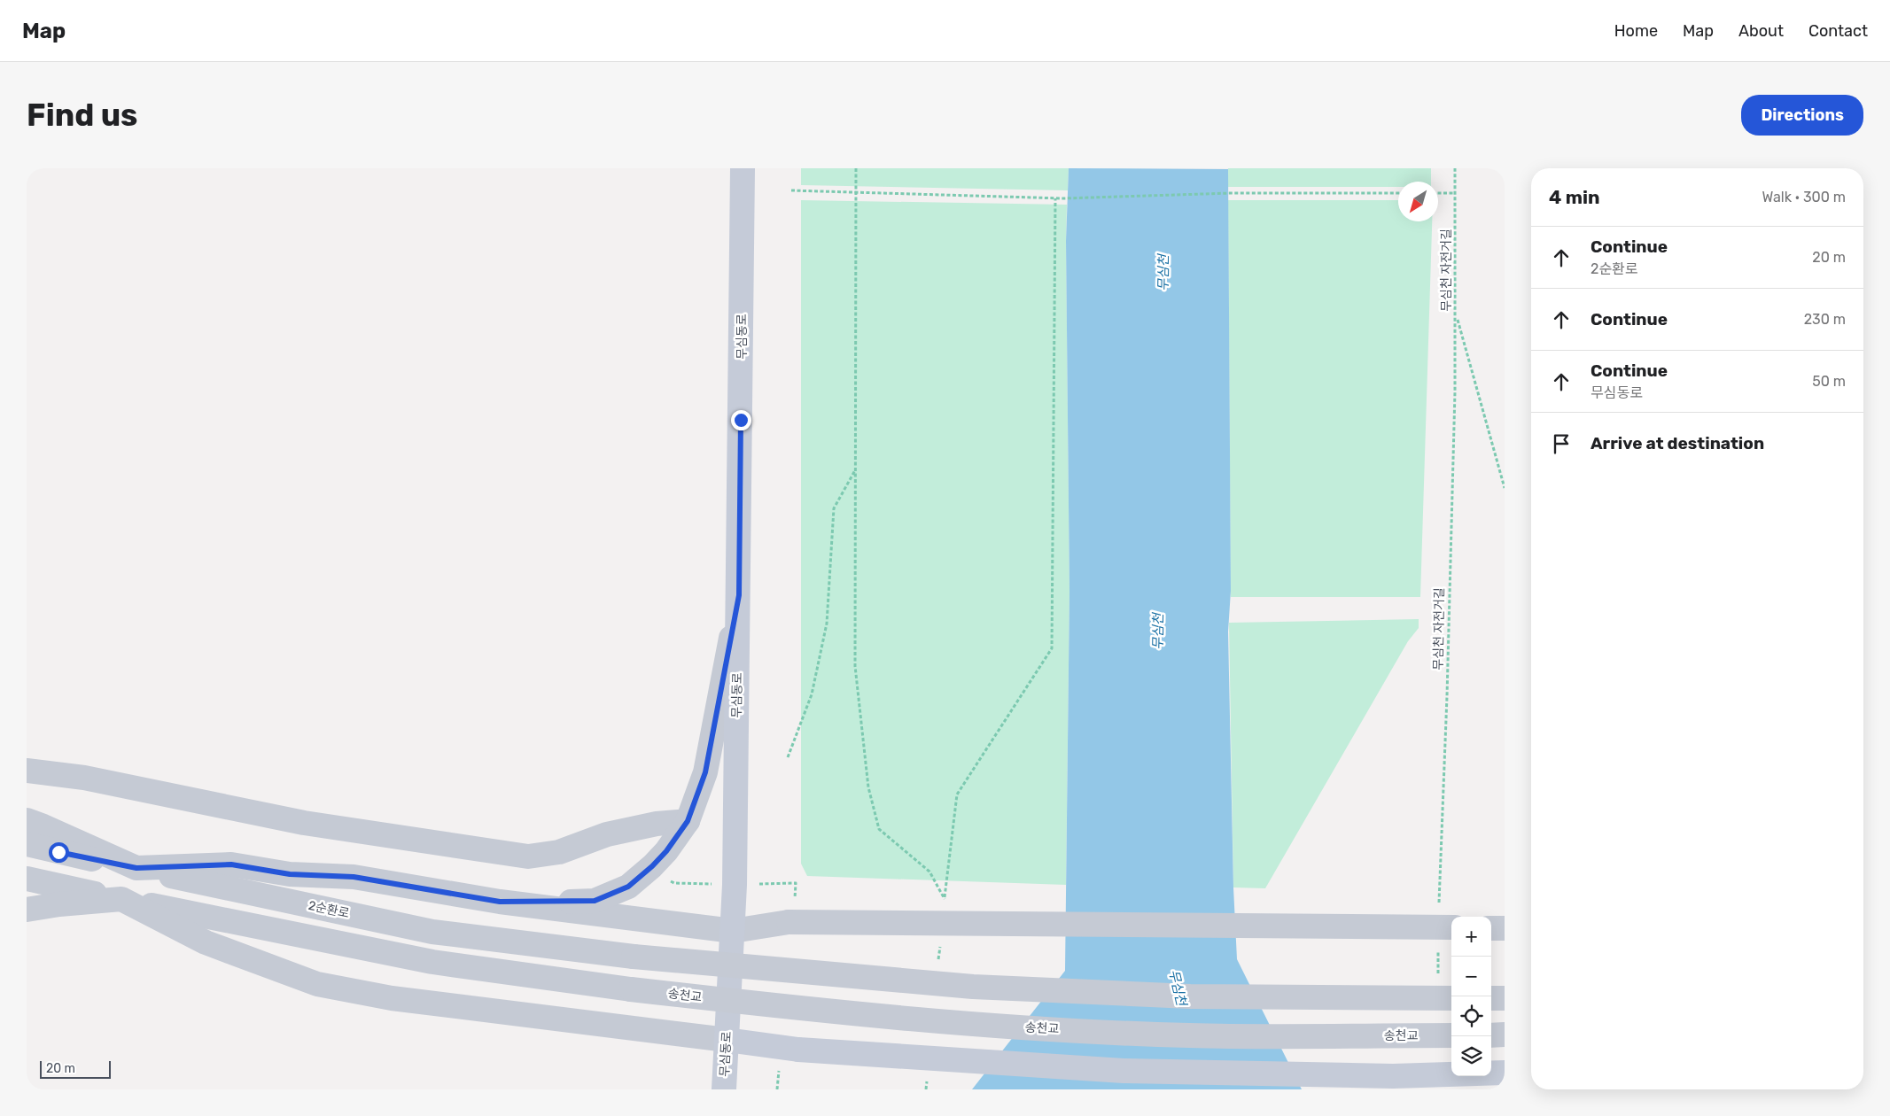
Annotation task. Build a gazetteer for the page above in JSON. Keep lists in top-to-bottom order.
{
  "streets": {
    "main road": ["무심동로"],
    "street": ["2순환로", "송천교"],
    "path": ["무심천 자전거길"]
  },
  "water": ["무심천"],
  "scale_bar": "20 m",
  "north": "bottom left",
  "page": {
    "header": "Map",
    "nav": [
      "Home",
      "Map",
      "About",
      "Contact"
    ],
    "buttons": "Directions",
    "title": "Find us",
    "heading": ["4 min", "Walk · 300 m"],
    "list": [
      ["Continue", "2순환로", "20 m"],
      ["Continue", "230 m"],
      ["Continue", "무심동로", "50 m"],
      "Arrive at destination"
    ],
    "map_buttons": ["+", "−"],
    "scale": "20 m"
  }
}
